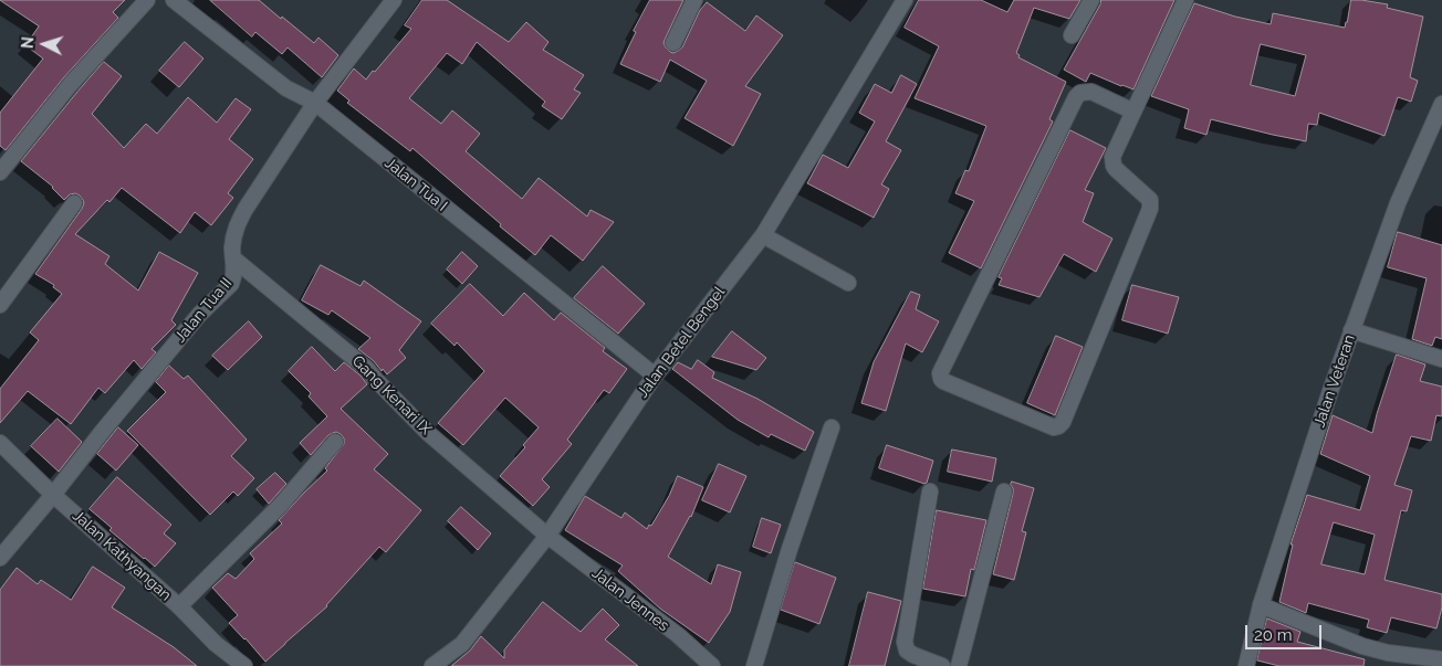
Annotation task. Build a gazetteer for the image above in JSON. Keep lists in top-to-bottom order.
{
  "streets": {
    "street": [
      "Jalan Tua I",
      "Jalan Tua II",
      "Jalan Betel Bengel",
      "Jalan Veteran",
      "Gang Kenari IX",
      "Jalan Kathyangan",
      "Jalan Jennes"
    ]
  },
  "crossings": [
    ["Jalan Tua I", "Jalan Tua II"],
    ["Jalan Tua I", "Jalan Betel Bengel"],
    ["Jalan Tua II", "Gang Kenari IX"],
    ["Jalan Tua II", "Jalan Kathyangan"],
    ["Jalan Betel Bengel", "Gang Kenari IX"],
    ["Jalan Betel Bengel", "Jalan Jennes"],
    ["Gang Kenari IX", "Jalan Jennes"]
  ],
  "scale_bar": "20 m",
  "north": "left"
}
